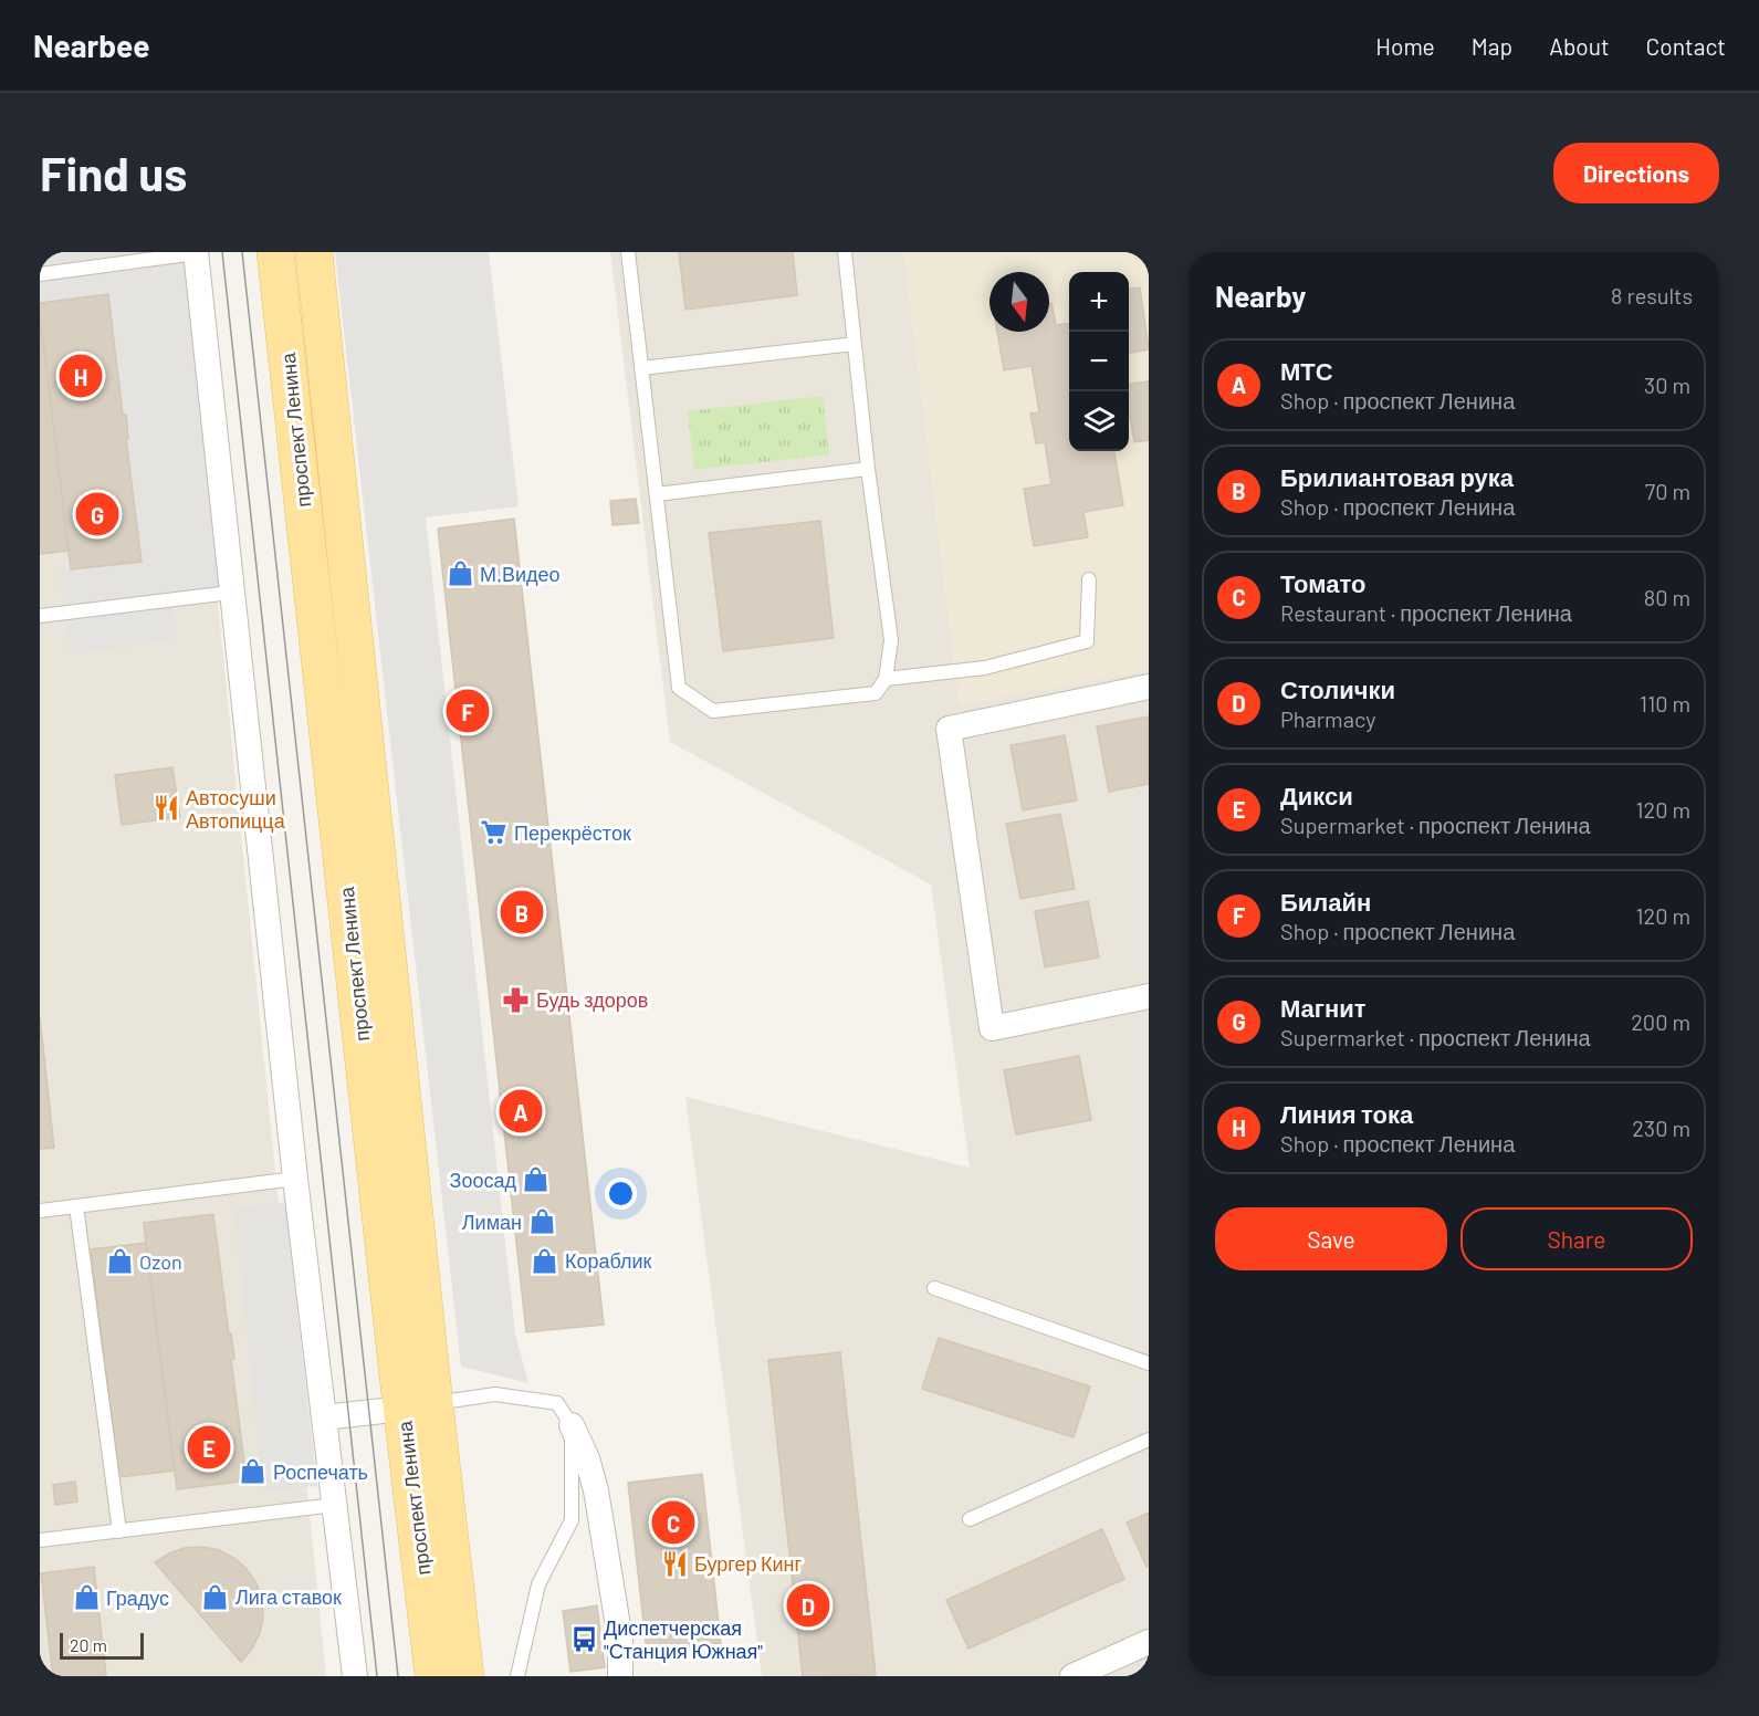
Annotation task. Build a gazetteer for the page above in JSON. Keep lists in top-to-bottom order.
{
  "streets": {
    "main road": ["проспект Ленина"]
  },
  "places": {
    "shop": [
      "М.Видео",
      "Зоосад",
      "Лиман",
      "Кораблик",
      "Ozon",
      "Роспечать",
      "Лига ставок",
      "Градус"
    ],
    "restaurant": ["Автосуши Автопицца", "Бургер Кинг"],
    "supermarket": ["Перекрёсток"],
    "pharmacy": ["Будь здоров"],
    "bus stop": ["Диспетчерская \"Станция Южная\""]
  },
  "scale_bar": "20 m",
  "north": "bottom",
  "page": {
    "header": "Nearbee",
    "nav": [
      "Home",
      "Map",
      "About",
      "Contact"
    ],
    "buttons": [
      "Directions",
      ["Save", "Share"]
    ],
    "title": "Find us",
    "heading": ["Nearby", "8 results"],
    "map_buttons": ["+", "−"],
    "list": [
      {
        "mark": "A",
        "name": "МТС",
        "note": "Shop · проспект Ленина",
        "value": "30 m"
      },
      {
        "mark": "B",
        "name": "Брилиантовая рука",
        "note": "Shop · проспект Ленина",
        "value": "70 m"
      },
      {
        "mark": "C",
        "name": "Томато",
        "note": "Restaurant · проспект Ленина",
        "value": "80 m"
      },
      {
        "mark": "D",
        "name": "Столички",
        "note": "Pharmacy",
        "value": "110 m"
      },
      {
        "mark": "E",
        "name": "Дикси",
        "note": "Supermarket · проспект Ленина",
        "value": "120 m"
      },
      {
        "mark": "F",
        "name": "Билайн",
        "note": "Shop · проспект Ленина",
        "value": "120 m"
      },
      {
        "mark": "G",
        "name": "Магнит",
        "note": "Supermarket · проспект Ленина",
        "value": "200 m"
      },
      {
        "mark": "H",
        "name": "Линия тока",
        "note": "Shop · проспект Ленина",
        "value": "230 m"
      }
    ],
    "pins": [
      "H",
      "G",
      "F",
      "B",
      "A",
      "E",
      "C",
      "D"
    ],
    "scale": "20 m"
  }
}
